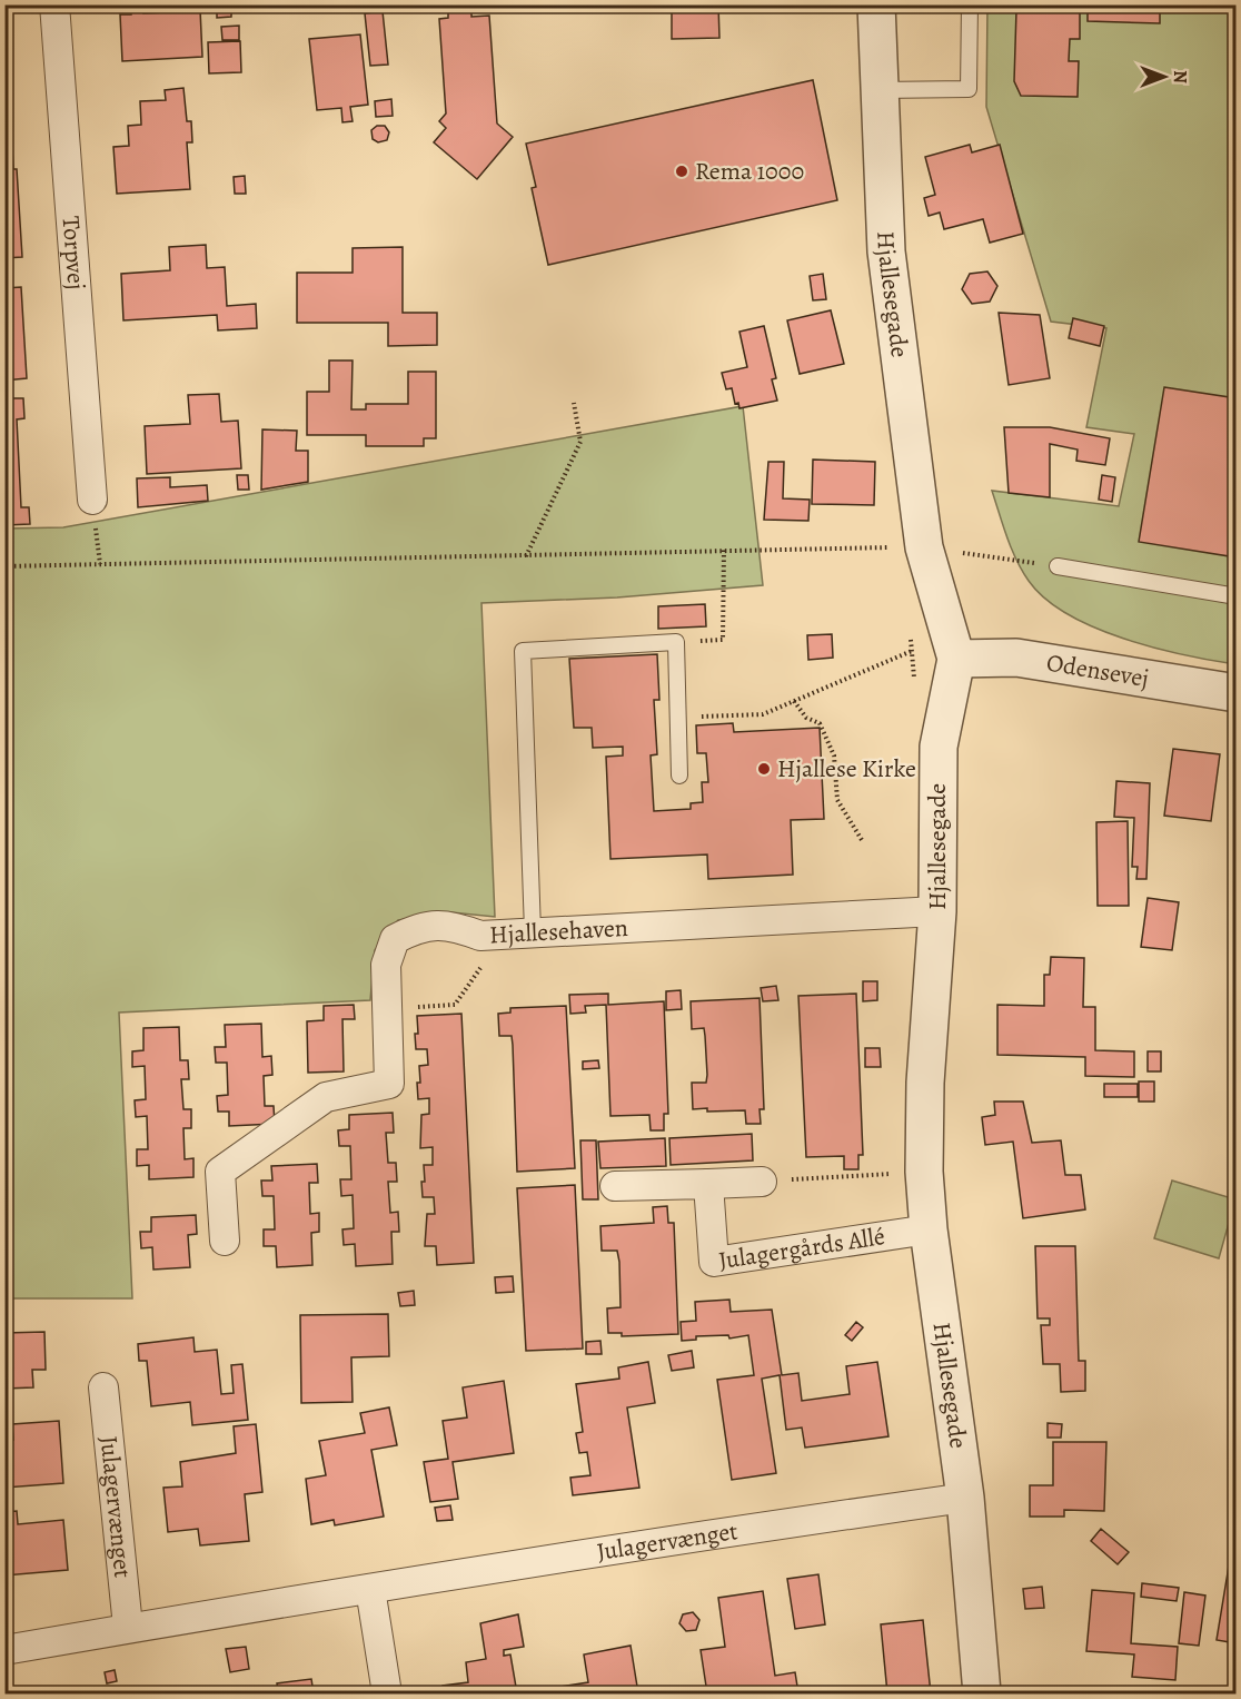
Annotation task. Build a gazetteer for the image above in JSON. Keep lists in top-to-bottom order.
{
  "streets": {
    "street": [
      "Torpvej",
      "Hjallesegade",
      "Odensevej",
      "Hjallesehaven",
      "Julagergårds Allé",
      "Julagervænget"
    ]
  },
  "crossings": [
    ["Hjallesegade", "Odensevej"],
    ["Hjallesegade", "Hjallesehaven"],
    ["Hjallesegade", "Julagergårds Allé"],
    ["Hjallesegade", "Julagervænget"]
  ],
  "places": ["Rema 1000", "Hjallese Kirke"],
  "north": "right"
}
